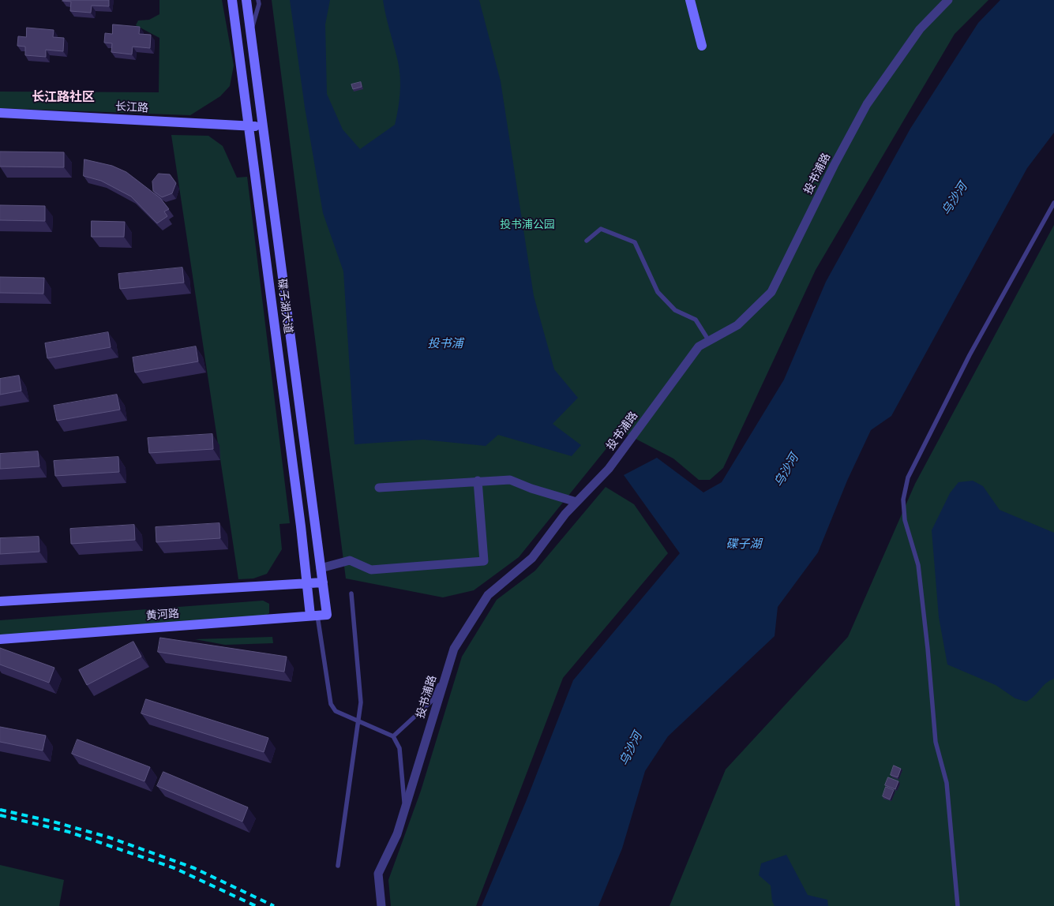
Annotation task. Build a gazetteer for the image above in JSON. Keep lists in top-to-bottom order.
{
  "streets": {
    "main road": ["长江路", "碟子湖大道", "黄河路"],
    "street": ["投书浦路"]
  },
  "crossings": [
    ["长江路", "碟子湖大道"],
    ["碟子湖大道", "黄河路"]
  ],
  "districts": ["长江路社区"],
  "water": ["乌沙河", "投书浦", "碟子湖"],
  "parks": ["投书浦公园"]
}
